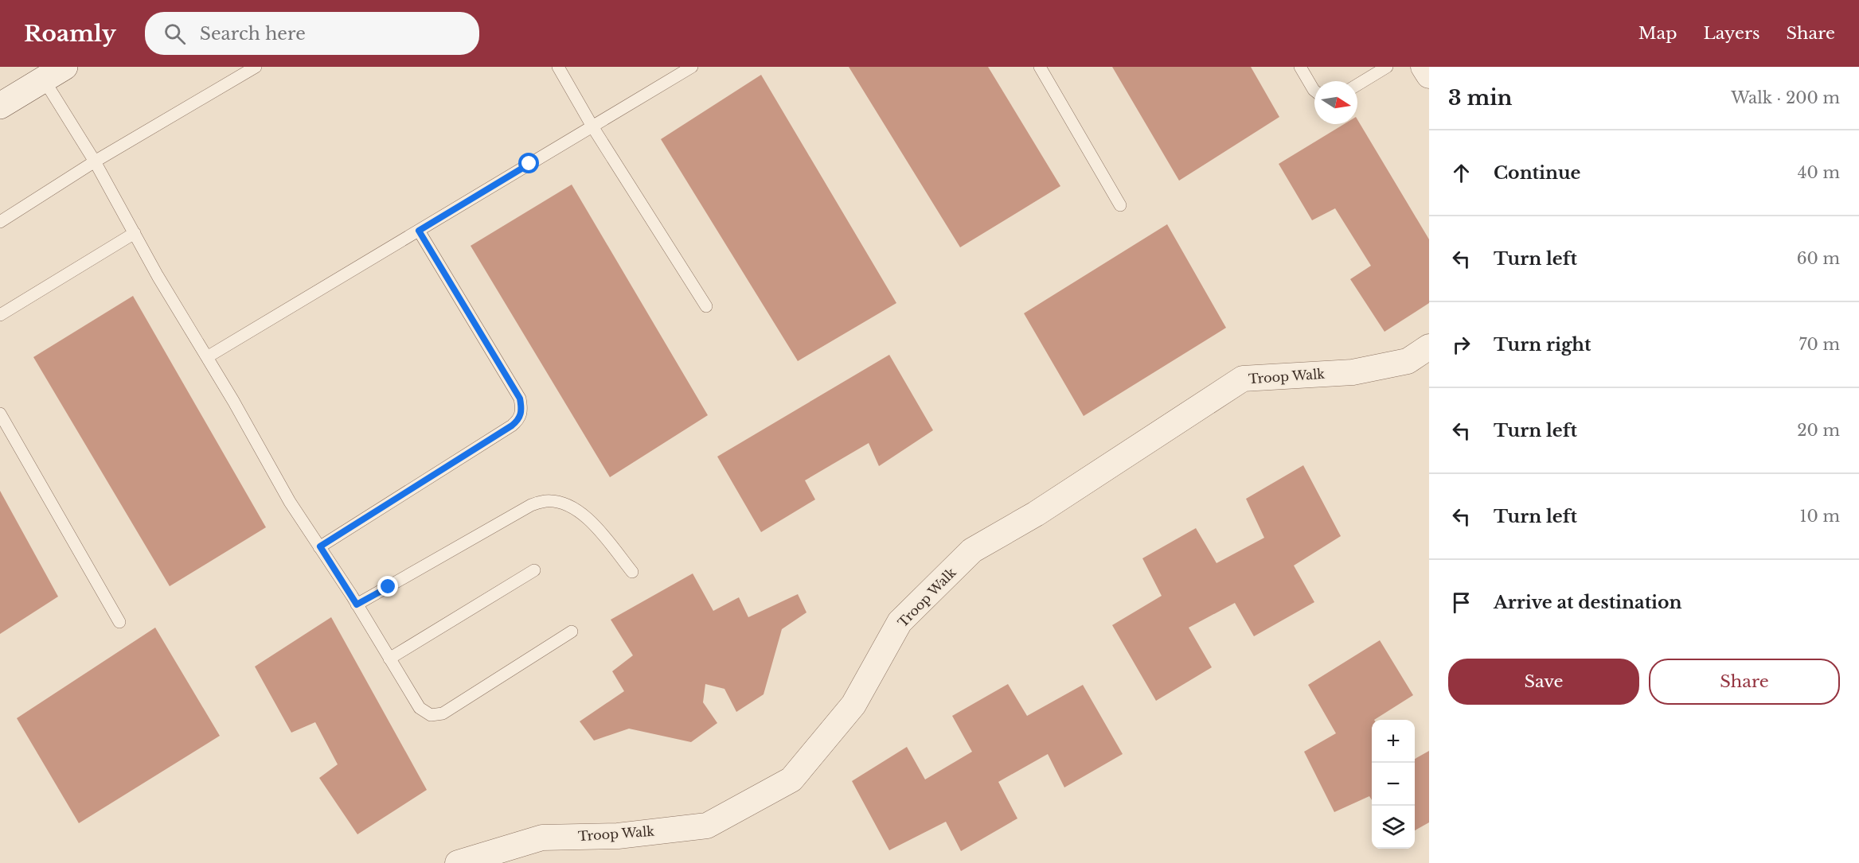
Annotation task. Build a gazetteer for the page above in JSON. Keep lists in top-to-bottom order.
{
  "streets": {
    "street": ["Troop Walk"]
  },
  "north": "right",
  "page": {
    "header": "Roamly",
    "search": "Search here",
    "nav": ["Map", "Layers", "Share"],
    "heading": ["3 min", "Walk · 200 m"],
    "list": [
      ["Continue", "40 m"],
      ["Turn left", "60 m"],
      ["Turn right", "70 m"],
      ["Turn left", "20 m"],
      ["Turn left", "10 m"],
      "Arrive at destination"
    ],
    "buttons": ["Save", "Share"],
    "map_buttons": ["+", "−"]
  }
}
